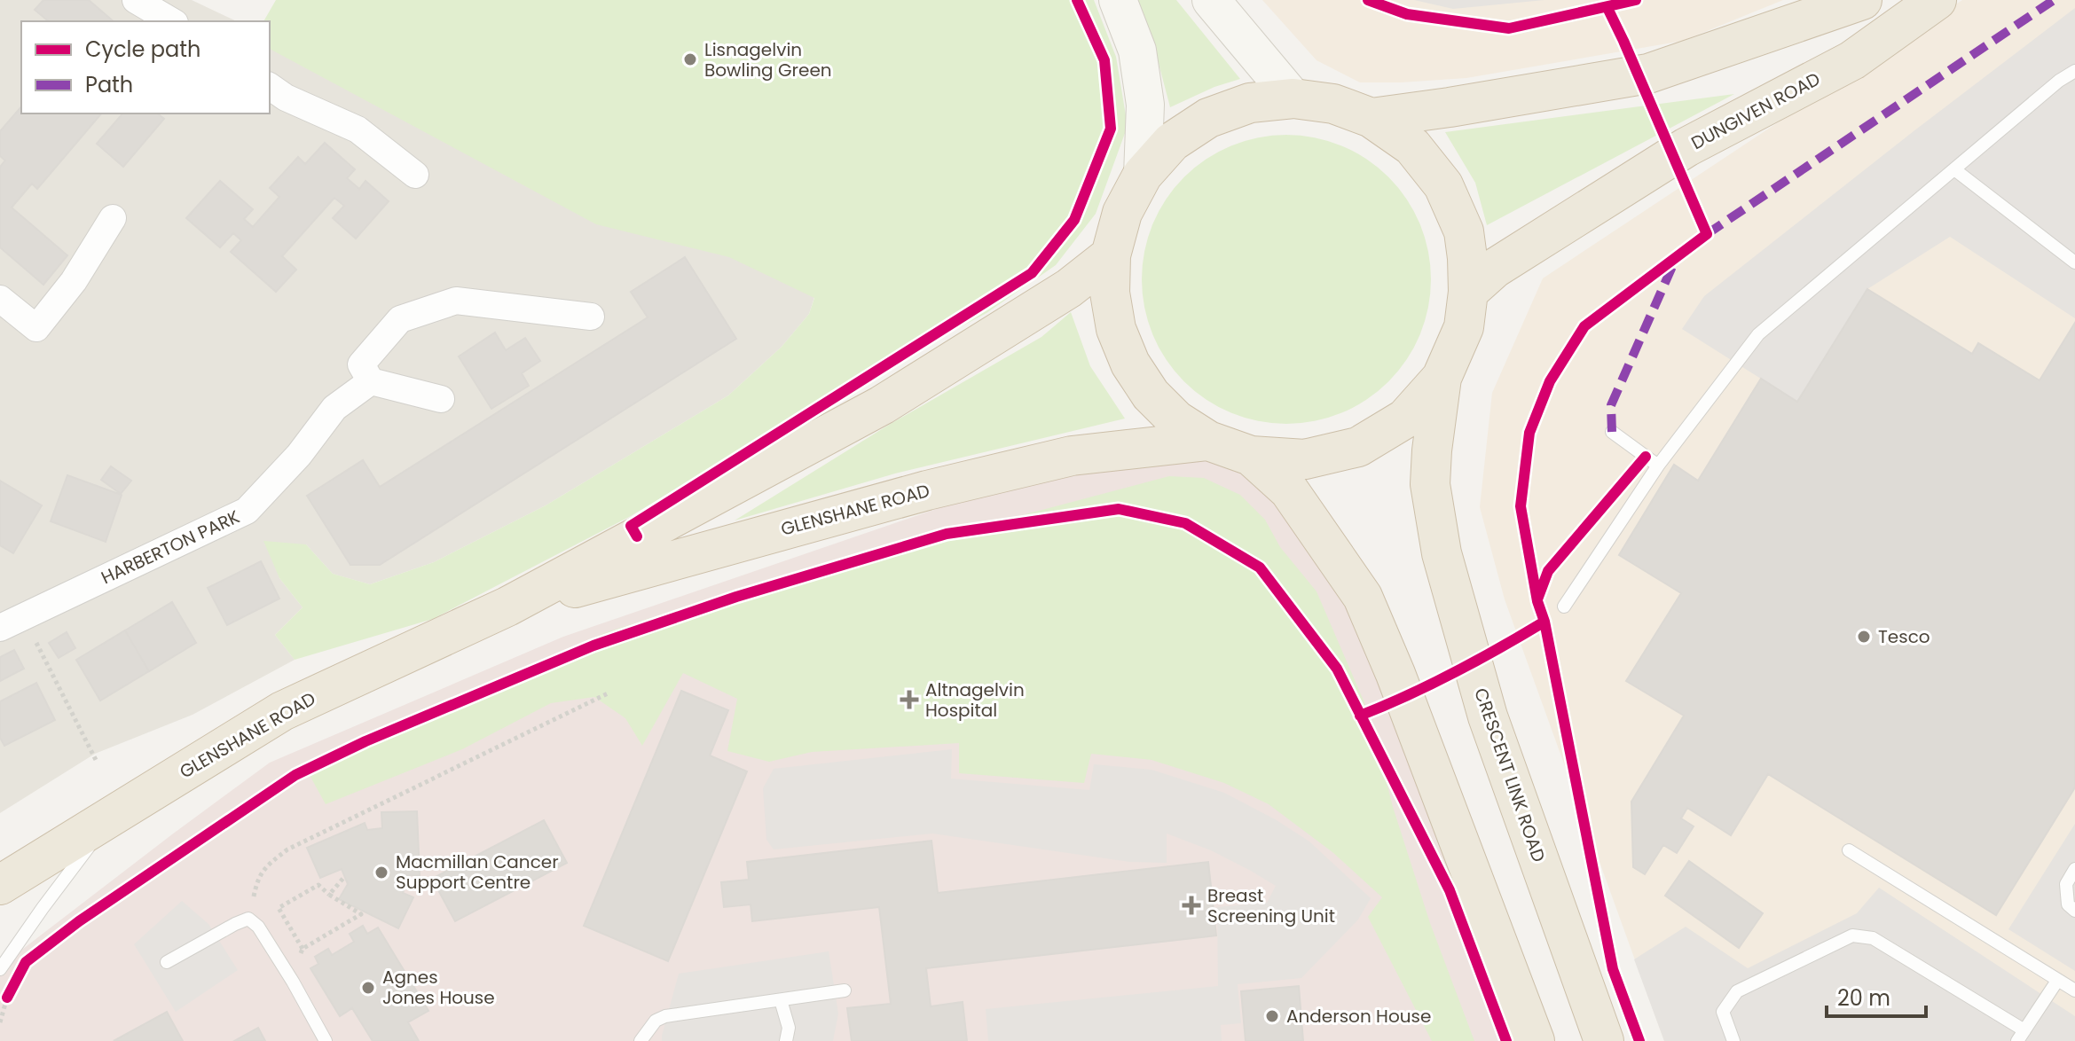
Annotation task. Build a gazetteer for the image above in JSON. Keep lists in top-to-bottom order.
{
  "streets": {
    "highway": ["DUNGIVEN ROAD", "GLENSHANE ROAD", "CRESCENT LINK ROAD"],
    "street": ["HARBERTON PARK"]
  },
  "places": {
    "other": [
      "Lisnagelvin Bowling Green",
      "Tesco",
      "Macmillan Cancer Support Centre",
      "Agnes Jones House",
      "Anderson House"
    ],
    "health": ["Altnagelvin Hospital", "Breast Screening Unit"]
  },
  "legend": ["Cycle path", "Path"],
  "scale_bar": "20 m"
}
